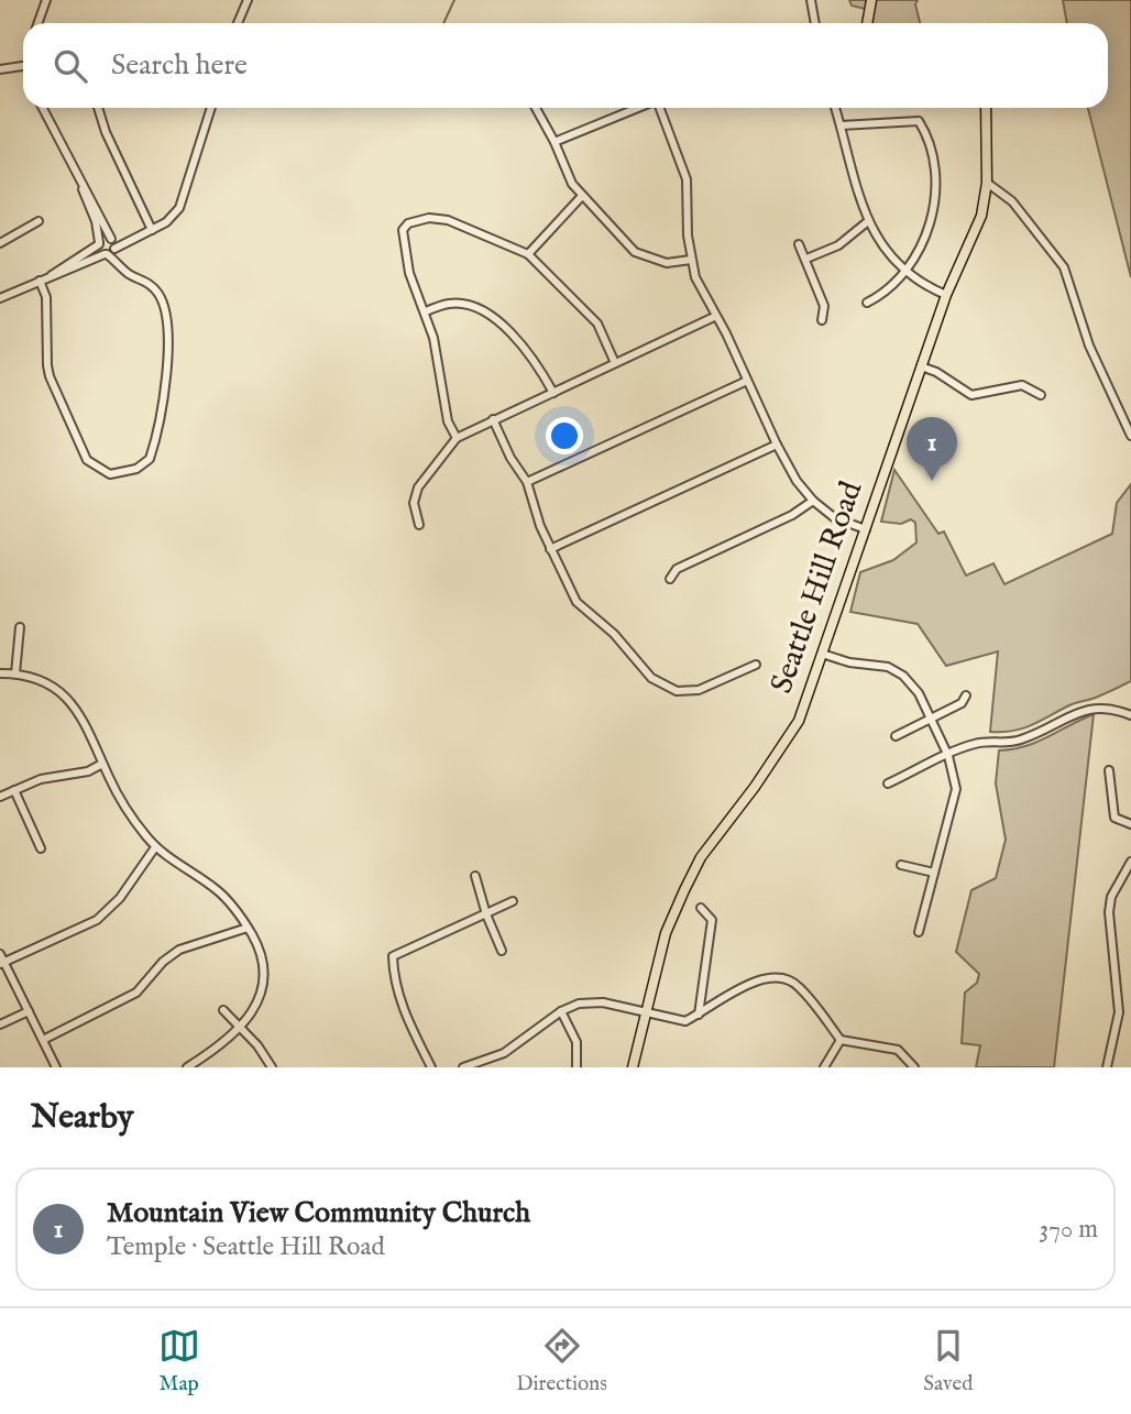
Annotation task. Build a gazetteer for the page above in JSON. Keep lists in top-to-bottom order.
{
  "streets": {
    "main road": ["Seattle Hill Road"]
  },
  "page": {
    "search": "Search here",
    "pins": "1",
    "heading": "Nearby",
    "list": [
      {
        "mark": "1",
        "name": "Mountain View Community Church",
        "note": "Temple · Seattle Hill Road",
        "value": "370 m"
      }
    ],
    "nav": ["Map", "Directions", "Saved"]
  }
}
